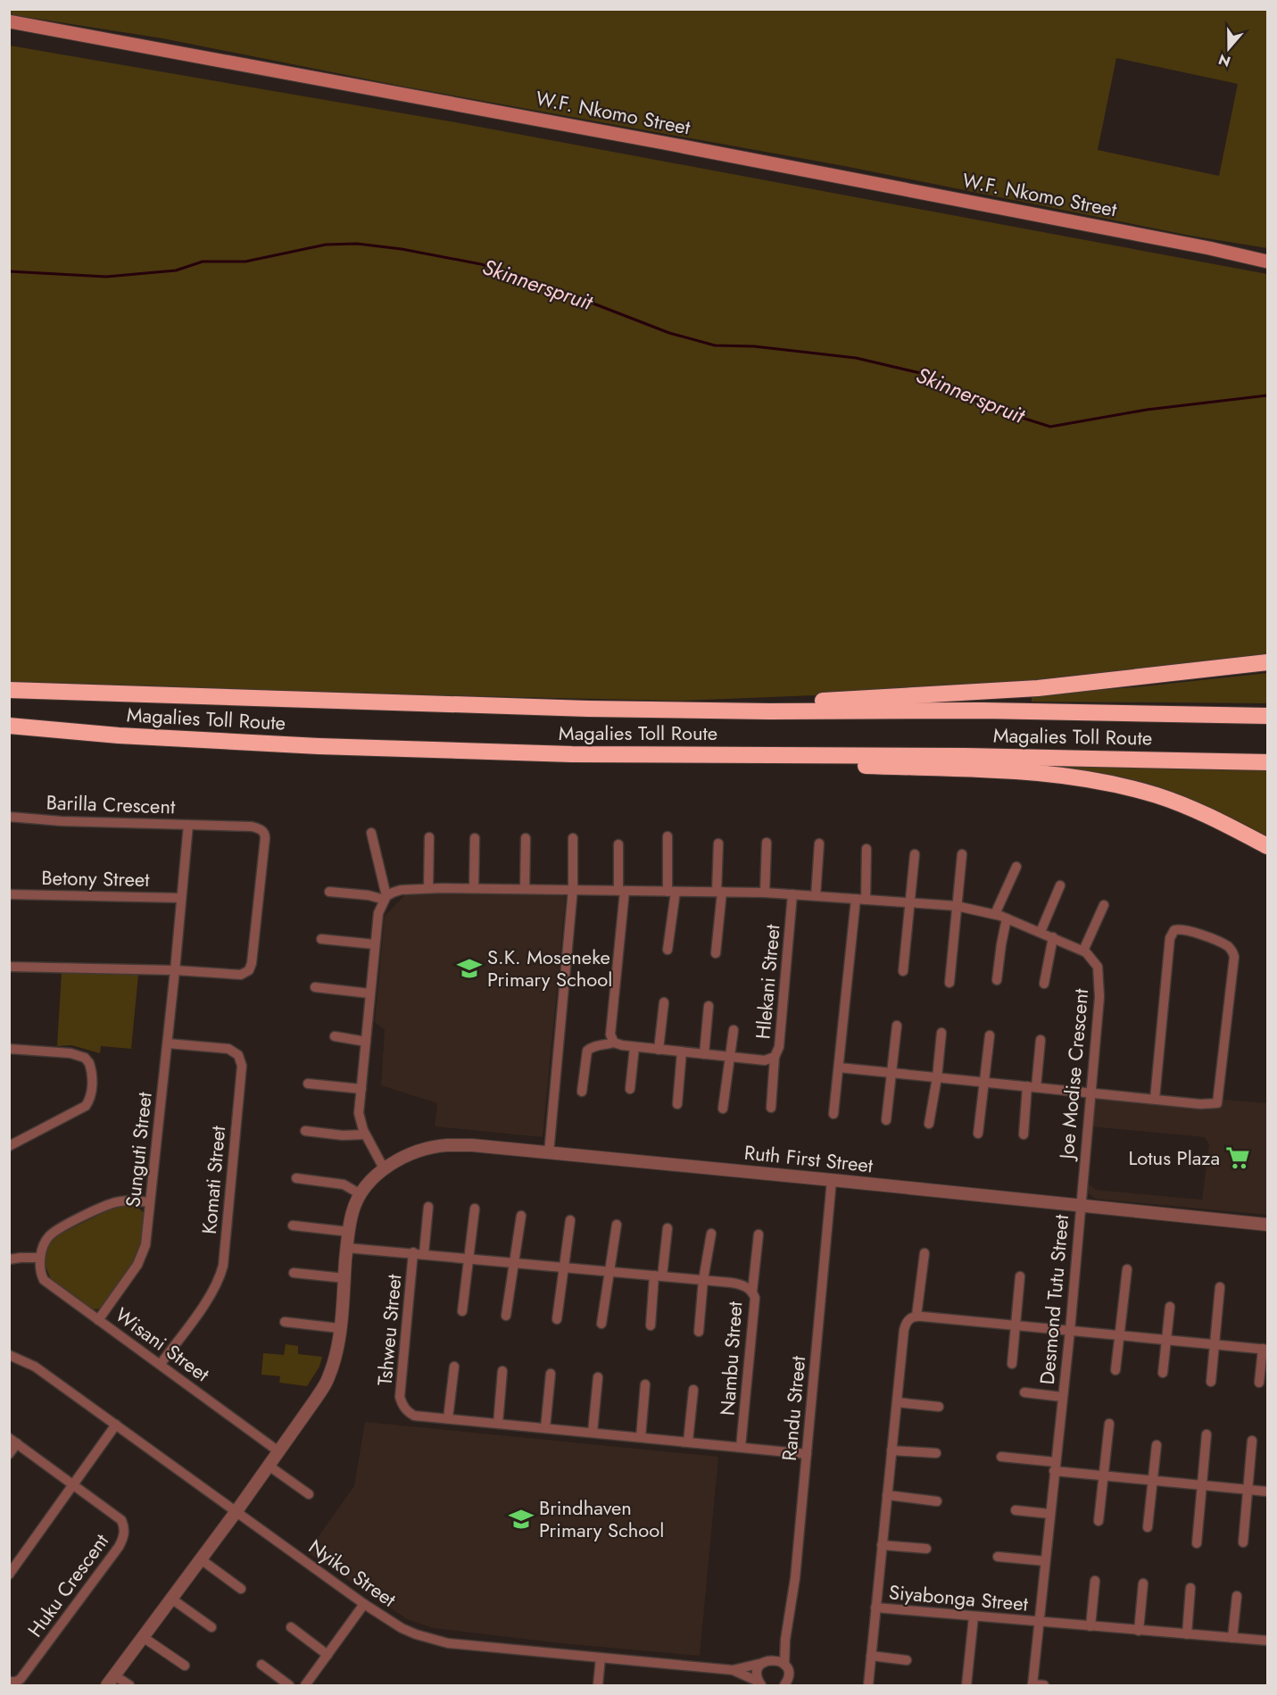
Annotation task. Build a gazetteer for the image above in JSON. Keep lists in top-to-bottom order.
{
  "streets": {
    "highway": ["Magalies Toll Route"],
    "main road": ["W.F. Nkomo Street"],
    "street": [
      "Barilla Crescent",
      "Betony Street",
      "Hlekani Street",
      "Joe Modise Crescent",
      "Sunguti Street",
      "Ruth First Street",
      "Komati Street",
      "Desmond Tutu Street",
      "Tshweu Street",
      "Wisani Street",
      "Nambu Street",
      "Randu Street",
      "Nyiko Street",
      "Huku Crescent",
      "Siyabonga Street"
    ]
  },
  "crossings": [
    ["Barilla Crescent", "Betony Street"],
    ["Barilla Crescent", "Sunguti Street"],
    ["Joe Modise Crescent", "Ruth First Street"],
    ["Joe Modise Crescent", "Desmond Tutu Street"],
    ["Sunguti Street", "Komati Street"],
    ["Sunguti Street", "Wisani Street"],
    ["Ruth First Street", "Desmond Tutu Street"],
    ["Ruth First Street", "Wisani Street"],
    ["Ruth First Street", "Nambu Street"],
    ["Ruth First Street", "Randu Street"],
    ["Ruth First Street", "Nyiko Street"],
    ["Komati Street", "Wisani Street"],
    ["Desmond Tutu Street", "Siyabonga Street"],
    ["Tshweu Street", "Nambu Street"],
    ["Randu Street", "Nyiko Street"]
  ],
  "water": ["Skinnerspruit"],
  "places": {
    "school or university": ["S.K. Moseneke Primary School", "Brindhaven Primary School"],
    "supermarket": ["Lotus Plaza"]
  },
  "north": "bottom"
}
